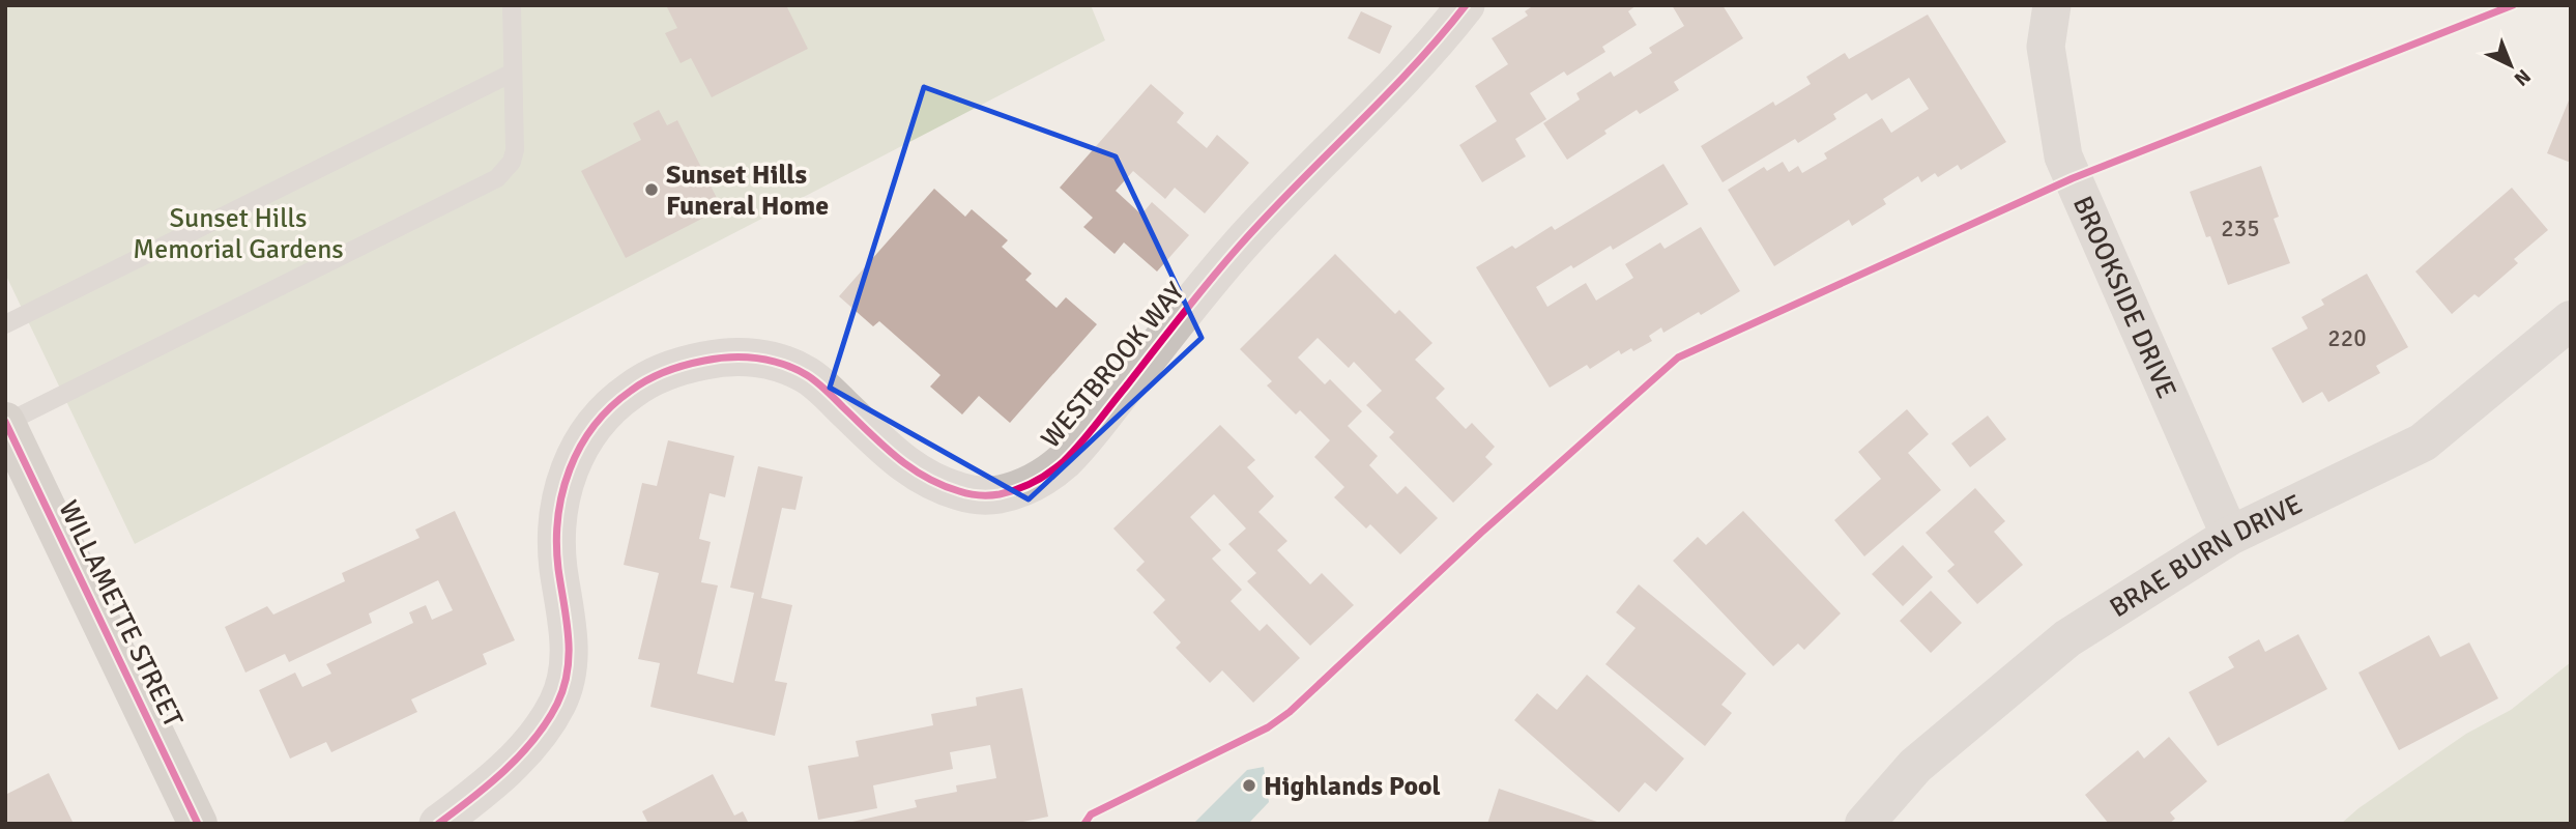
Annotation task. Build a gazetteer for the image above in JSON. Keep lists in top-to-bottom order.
{
  "streets": {
    "main road": ["WILLAMETTE STREET"],
    "street": ["BROOKSIDE DRIVE", "WESTBROOK WAY", "BRAE BURN DRIVE"]
  },
  "crossings": [
    ["BROOKSIDE DRIVE", "BRAE BURN DRIVE"]
  ],
  "parks": ["Sunset Hills Memorial Gardens"],
  "places": ["Sunset Hills Funeral Home", "Highlands Pool"],
  "house_numbers": ["235", "220"],
  "north": "bottom right"
}
